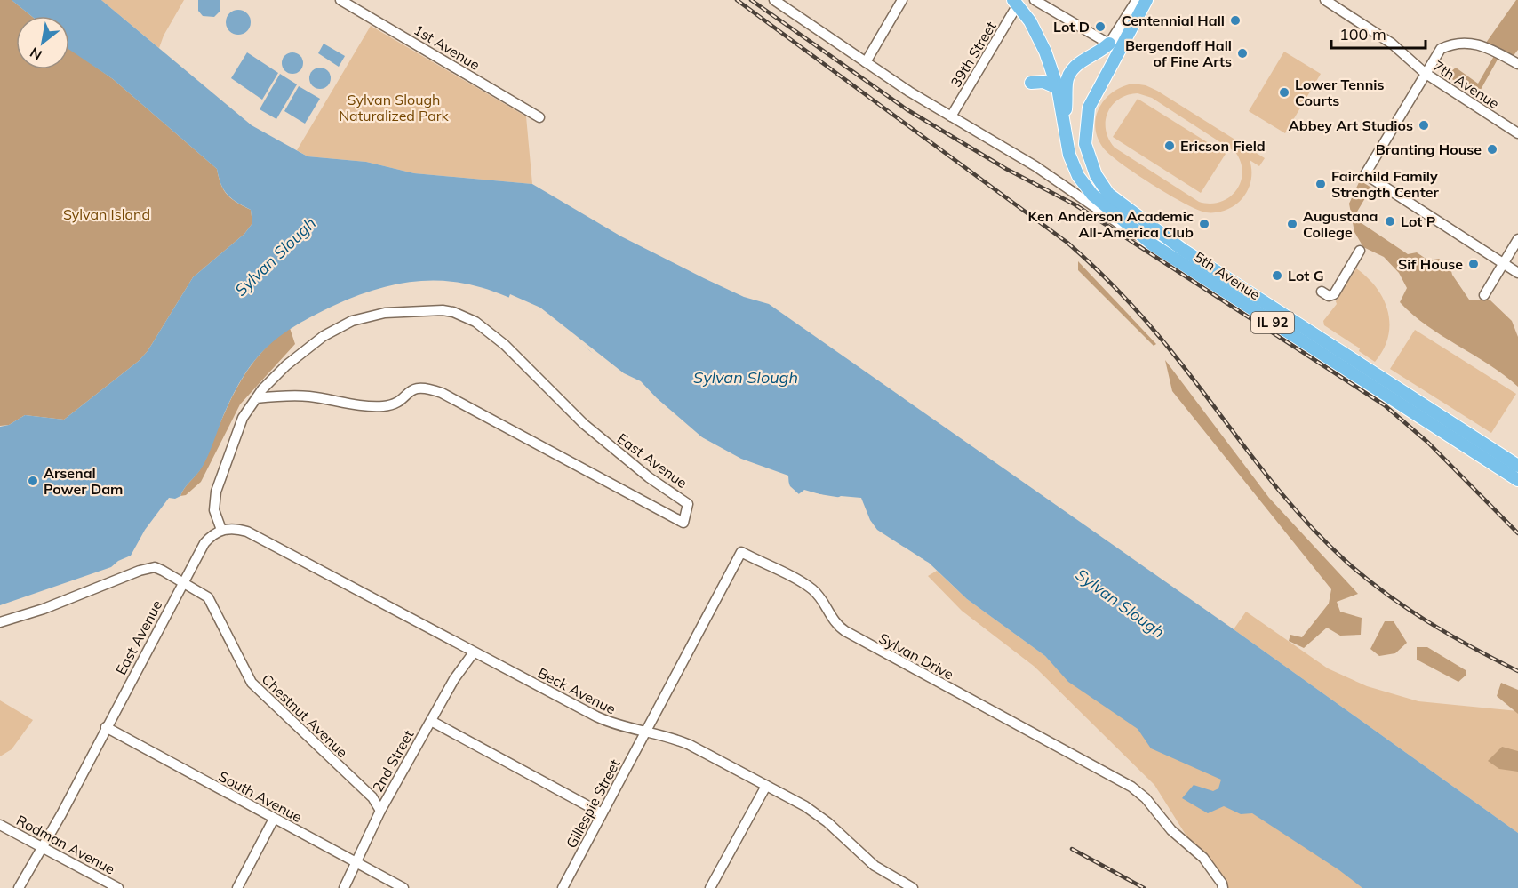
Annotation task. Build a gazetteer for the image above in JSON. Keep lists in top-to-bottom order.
{
  "streets": {
    "main road": ["5th Avenue", "IL 92"],
    "street": [
      "1st Avenue",
      "39th Street",
      "7th Avenue",
      "East Avenue",
      "Sylvan Drive",
      "Beck Avenue",
      "Chestnut Avenue",
      "2nd Street",
      "South Avenue",
      "Gillespie Street",
      "Rodman Avenue"
    ]
  },
  "crossings": [
    ["39th Street", "IL 92"],
    ["5th Avenue", "IL 92"],
    ["East Avenue", "Beck Avenue"],
    ["East Avenue", "Chestnut Avenue"],
    ["East Avenue", "South Avenue"],
    ["East Avenue", "Rodman Avenue"],
    ["Sylvan Drive", "Beck Avenue"],
    ["Sylvan Drive", "Gillespie Street"],
    ["Beck Avenue", "2nd Street"],
    ["Beck Avenue", "Gillespie Street"],
    ["Chestnut Avenue", "2nd Street"],
    ["2nd Street", "South Avenue"]
  ],
  "water": ["Sylvan Slough"],
  "parks": ["Sylvan Slough Naturalized Park", "Sylvan Island"],
  "places": [
    "Centennial Hall",
    "Lot D",
    "Bergendoff Hall of Fine Arts",
    "Lower Tennis Courts",
    "Abbey Art Studios",
    "Ericson Field",
    "Branting House",
    "Fairchild Family Strength Center",
    "Lot P",
    "Ken Anderson Academic All-America Club",
    "Augustana College",
    "Sif House",
    "Lot G",
    "Arsenal Power Dam"
  ],
  "scale_bar": "100 m",
  "north": "bottom left"
}
